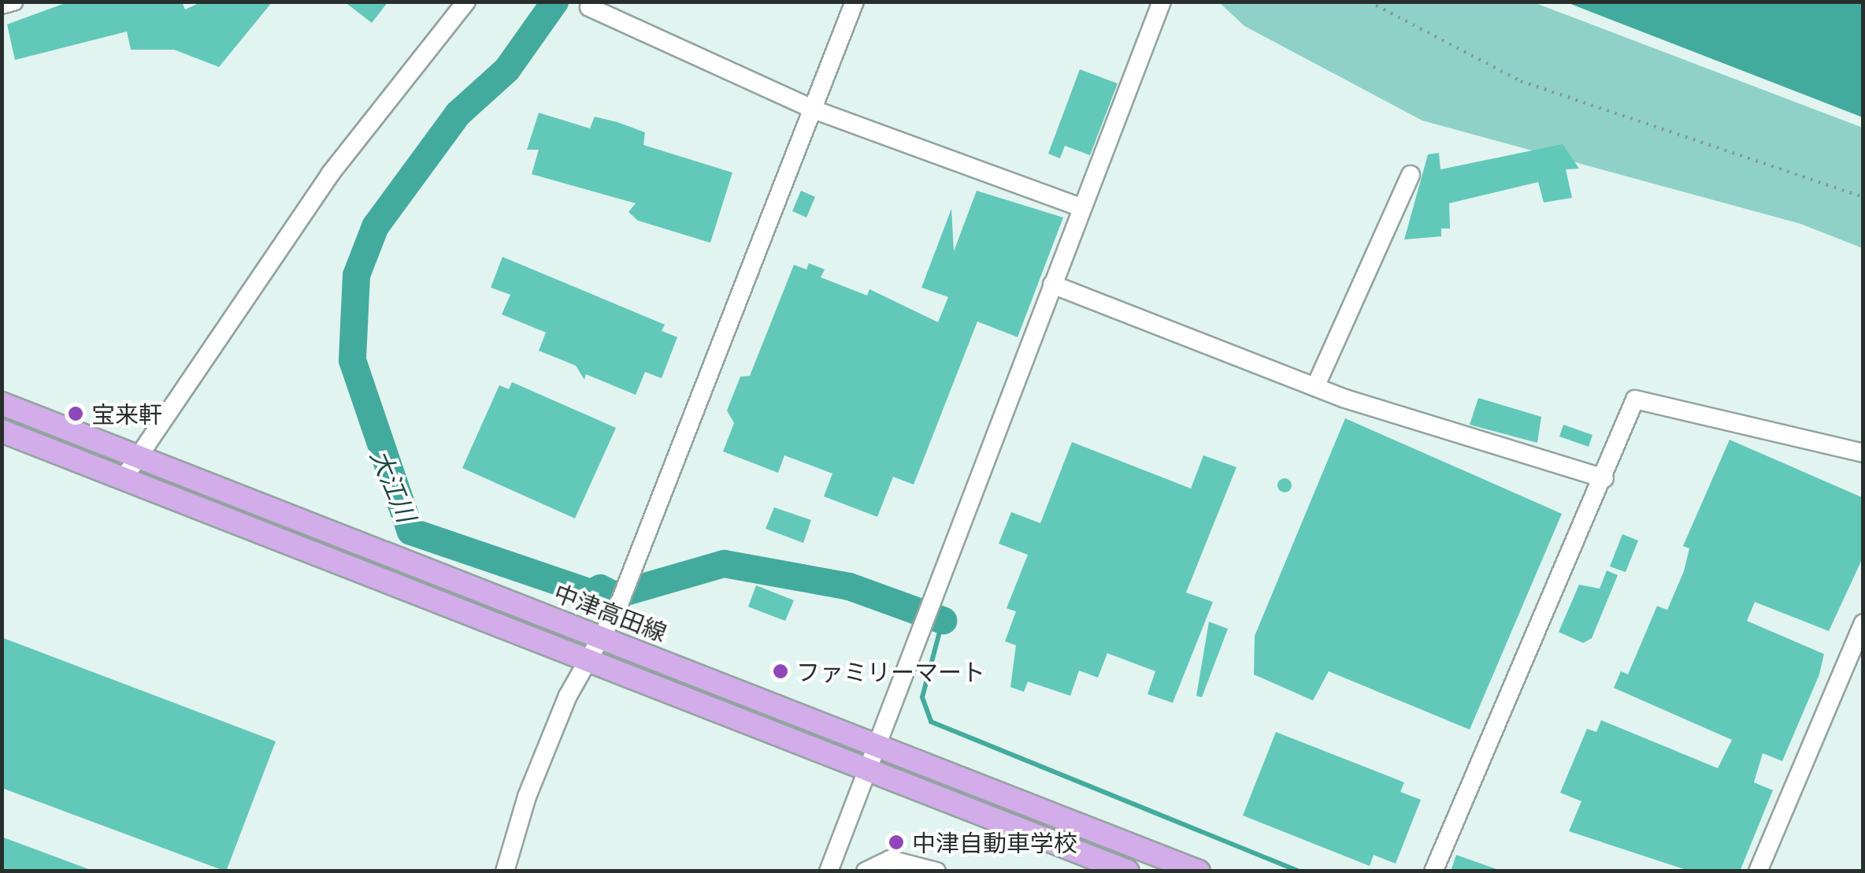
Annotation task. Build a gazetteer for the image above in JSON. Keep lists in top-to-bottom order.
{
  "streets": {
    "main road": ["中津高田線"]
  },
  "water": ["大江川"],
  "places": ["宝来軒", "ファミリーマート", "中津自動車学校"]
}
